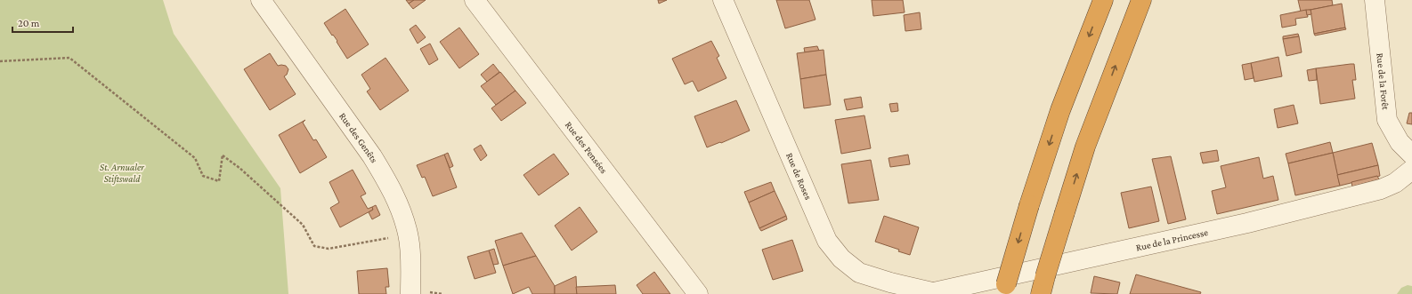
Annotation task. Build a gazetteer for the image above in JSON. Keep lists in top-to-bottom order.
{
  "streets": {
    "street": [
      "Rue de la Forêt",
      "Rue des Genêts",
      "Rue des Pensées",
      "Rue de Roses",
      "Rue de la Princesse"
    ]
  },
  "crossings": [
    ["Rue de Roses", "Rue de la Princesse"]
  ],
  "parks": ["St. Arnualer Stiftswald"],
  "scale_bar": "20 m"
}
